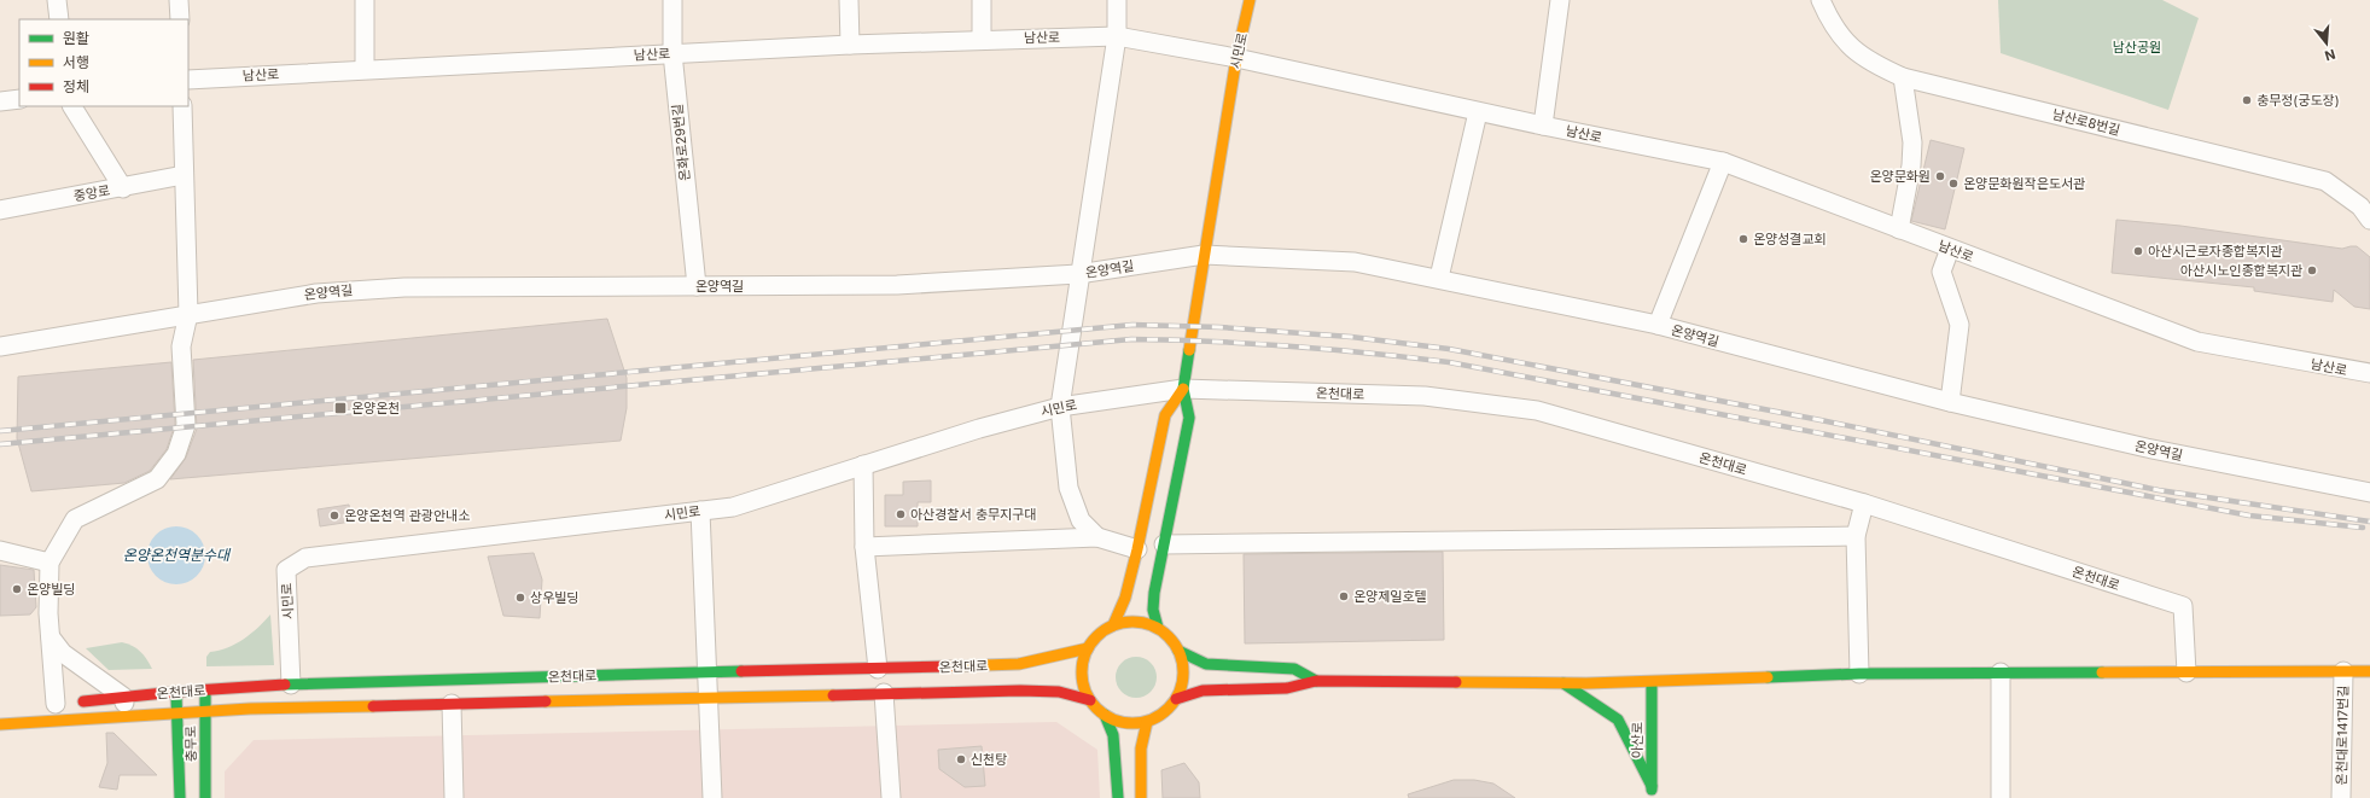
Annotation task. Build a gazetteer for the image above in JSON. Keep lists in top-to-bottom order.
{
  "streets": {
    "main road": [
      "시민로",
      "온천대로",
      "아산로",
      "충무로"
    ],
    "street": [
      "남산로",
      "남산로8번길",
      "온화로29번길",
      "중앙로",
      "온양역길",
      "온천대로1417번길"
    ]
  },
  "crossings": [
    ["남산로", "시민로"],
    ["남산로", "온화로29번길"],
    ["시민로", "온양역길"],
    ["시민로", "온천대로"],
    ["온화로29번길", "온양역길"],
    ["온천대로", "충무로"]
  ],
  "water": ["온양온천역분수대"],
  "parks": ["남산공원"],
  "places": {
    "other": [
      "충무정(궁도장)",
      "온양문화원",
      "온양문화원작은도서관",
      "온양성결교회",
      "아산시근로자종합복지관",
      "아산시노인종합복지관",
      "아산경찰서 충무지구대",
      "온양온천역 관광안내소",
      "온양빌딩",
      "온양제일호텔",
      "상우빌딩",
      "신천탕"
    ],
    "transit": ["온양온천"]
  },
  "legend": ["원활", "서행", "정체"],
  "north": "bottom"
}
